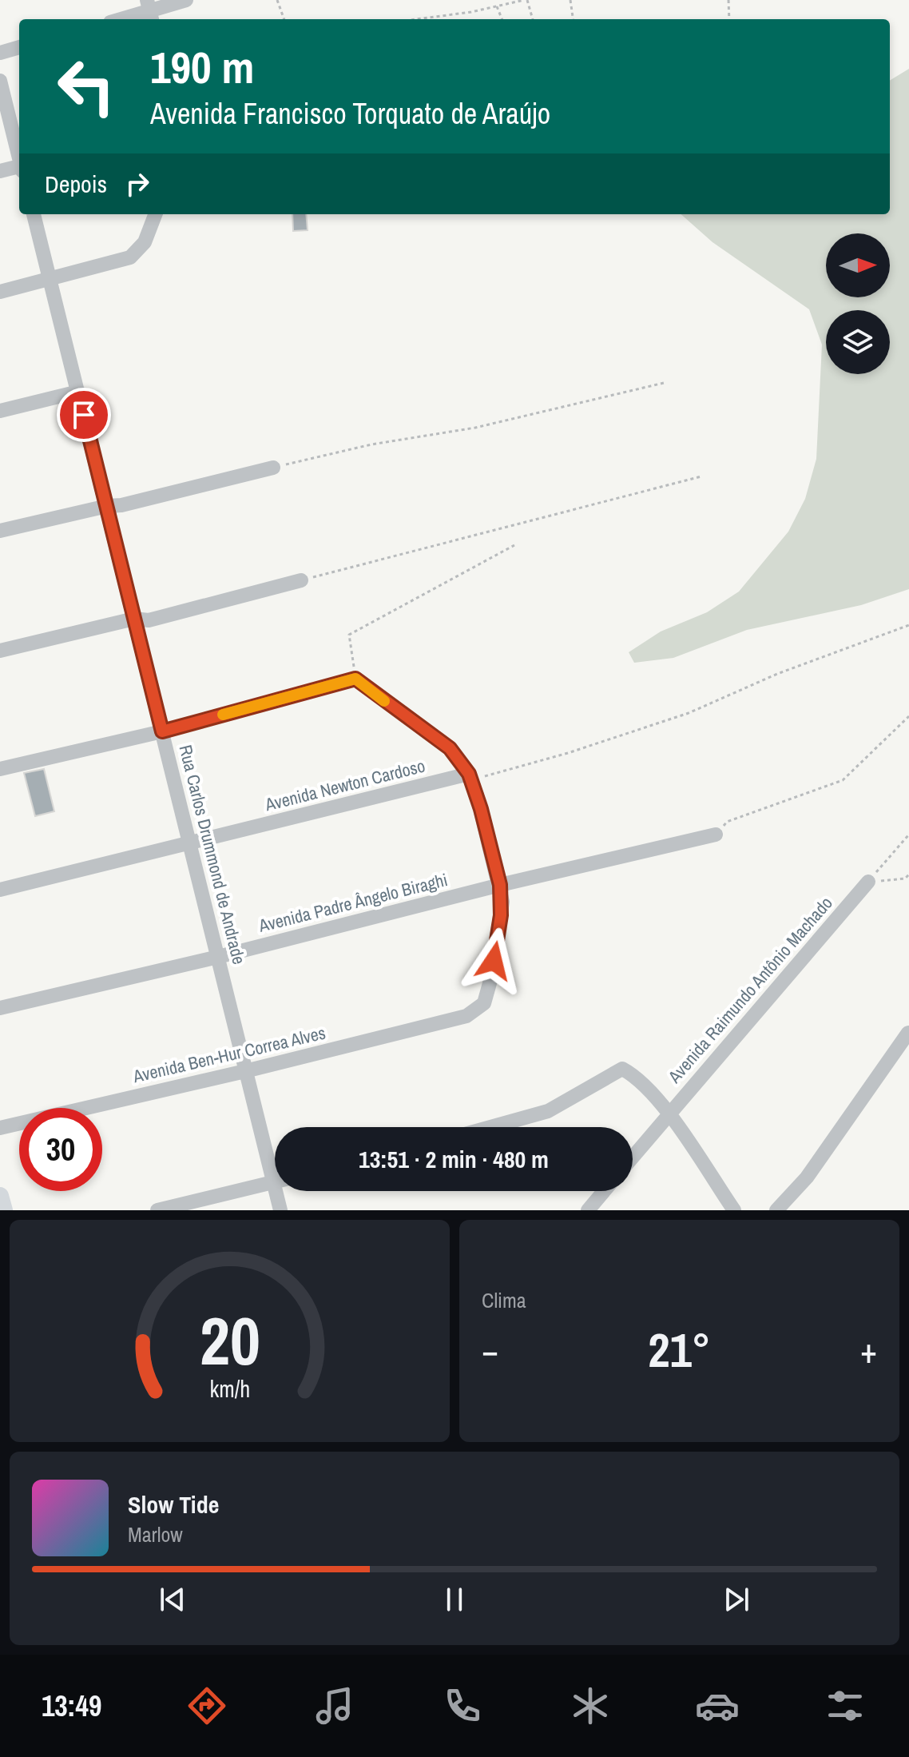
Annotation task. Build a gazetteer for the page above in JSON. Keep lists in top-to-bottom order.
{
  "streets": {
    "street": [
      "Avenida Newton Cardoso",
      "Rua Carlos Drummond de Andrade",
      "Avenida Padre Ângelo Biraghi",
      "Avenida Raimundo Antônio Machado",
      "Avenida Ben-Hur Correa Alves"
    ]
  },
  "crossings": [
    ["Avenida Newton Cardoso", "Rua Carlos Drummond de Andrade"],
    ["Rua Carlos Drummond de Andrade", "Avenida Padre Ângelo Biraghi"],
    ["Rua Carlos Drummond de Andrade", "Avenida Ben-Hur Correa Alves"],
    ["Avenida Padre Ângelo Biraghi", "Avenida Ben-Hur Correa Alves"]
  ],
  "north": "right",
  "page": {
    "turn": ["190 m", "Avenida Francisco Torquato de Araújo"],
    "then": "Depois",
    "limit": "30",
    "trip": "13:51 · 2 min · 480 m",
    "tile": "Clima",
    "heat": ["−", "21°", "+"],
    "song": ["Slow Tide", "Marlow"],
    "tabs": "13:49",
    "gauge": ["20", "km/h"]
  }
}
